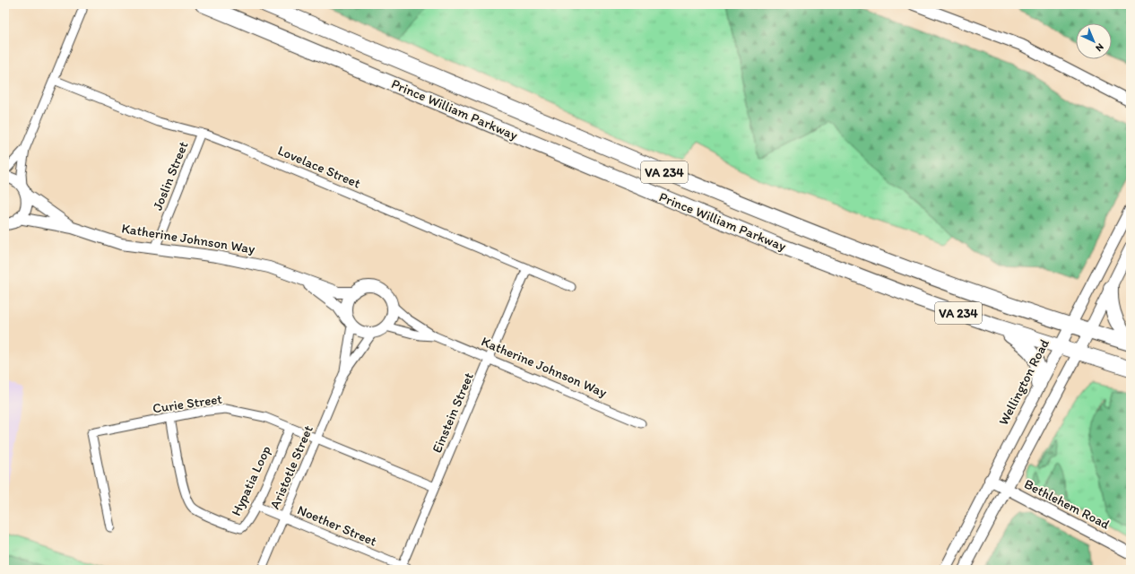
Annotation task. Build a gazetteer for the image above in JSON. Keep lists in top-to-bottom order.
{
  "streets": {
    "highway": ["Prince William Parkway", "VA 234"],
    "main road": ["Katherine Johnson Way", "Wellington Road", "Bethlehem Road"],
    "street": [
      "Lovelace Street",
      "Joslin Street",
      "Curie Street",
      "Einstein Street",
      "Aristotle Street",
      "Hypatia Loop",
      "Noether Street"
    ]
  },
  "crossings": [
    ["Prince William Parkway", "Wellington Road"],
    ["Lovelace Street", "Joslin Street"],
    ["Lovelace Street", "Einstein Street"],
    ["Joslin Street", "Katherine Johnson Way"],
    ["Katherine Johnson Way", "Einstein Street"],
    ["Katherine Johnson Way", "Aristotle Street"],
    ["Wellington Road", "Bethlehem Road"],
    ["Curie Street", "Einstein Street"],
    ["Curie Street", "Aristotle Street"],
    ["Curie Street", "Hypatia Loop"],
    ["Einstein Street", "Noether Street"],
    ["Aristotle Street", "Noether Street"],
    ["Hypatia Loop", "Noether Street"]
  ],
  "north": "bottom right"
}
